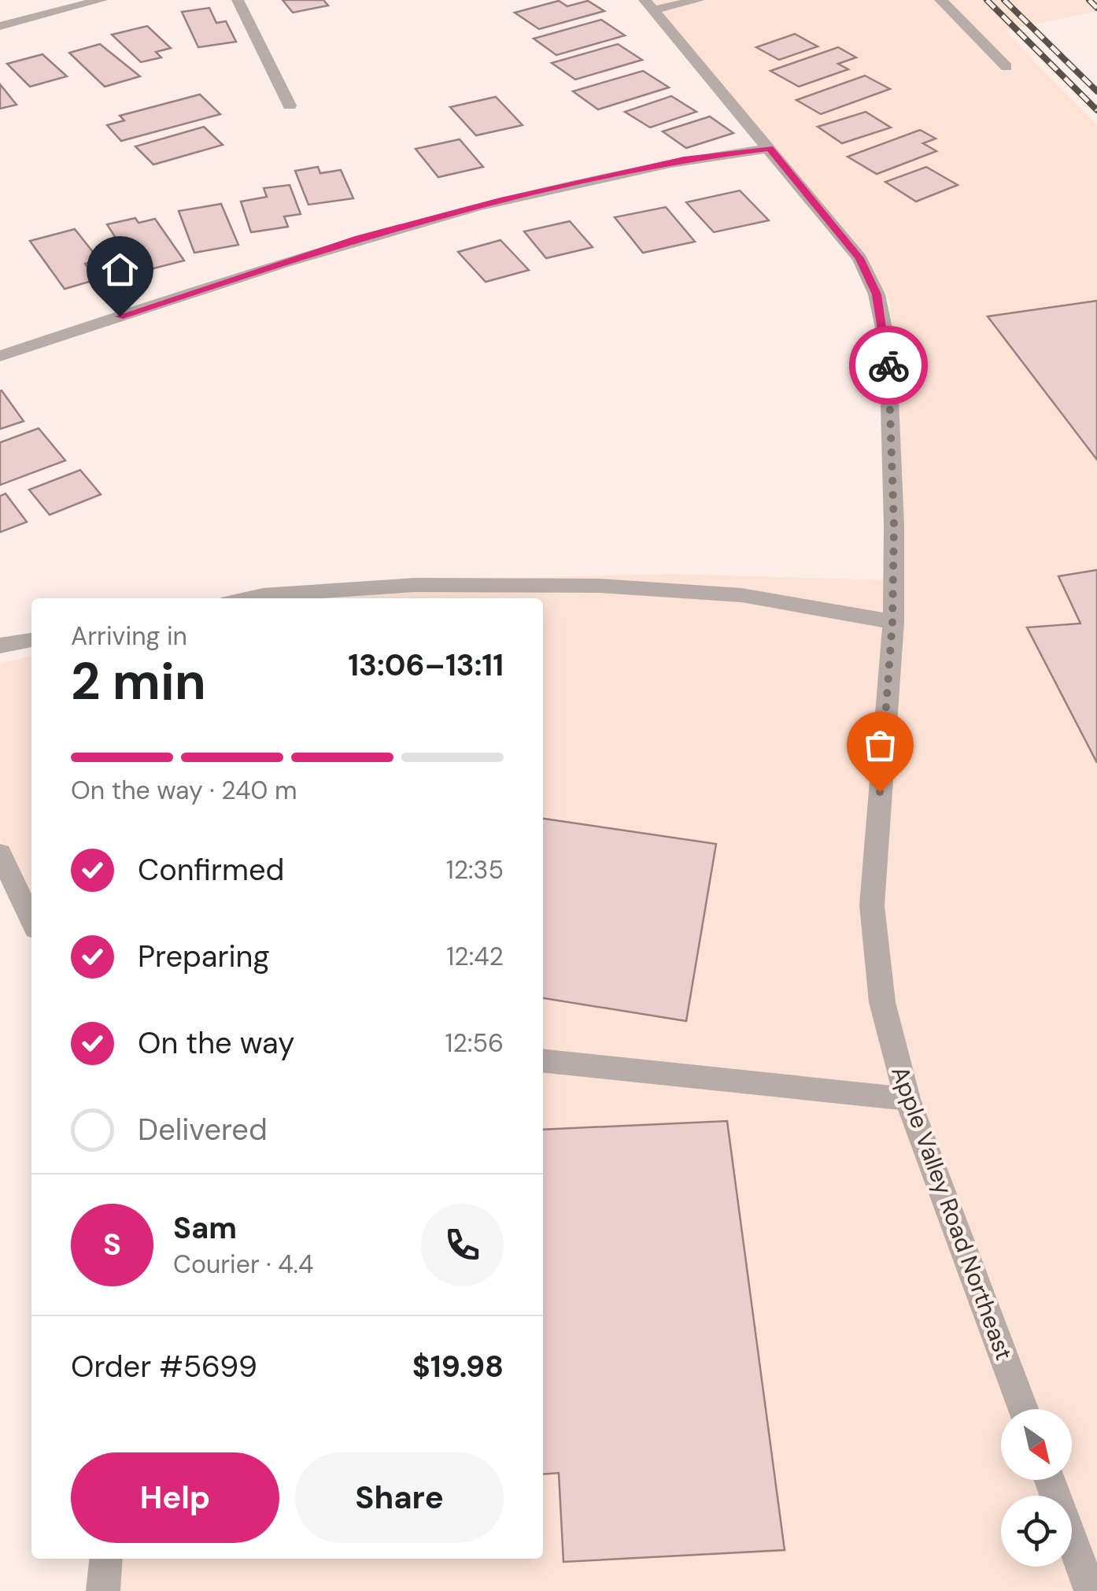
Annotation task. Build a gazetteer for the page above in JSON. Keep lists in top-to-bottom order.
{
  "streets": {
    "street": ["Apple Valley Road Northeast"]
  },
  "north": "bottom right",
  "page": {
    "heading": ["2 min", "Arriving in", "13:06–13:11"],
    "panel": [
      "Sam",
      "Courier · 4.4",
      "Order #5699",
      "$19.98"
    ],
    "bar": "On the way · 240 m",
    "list": [
      ["Confirmed", "12:35"],
      ["Preparing", "12:42"],
      ["On the way", "12:56"],
      "Delivered"
    ],
    "round": "S",
    "buttons": ["Help", "Share"]
  }
}
